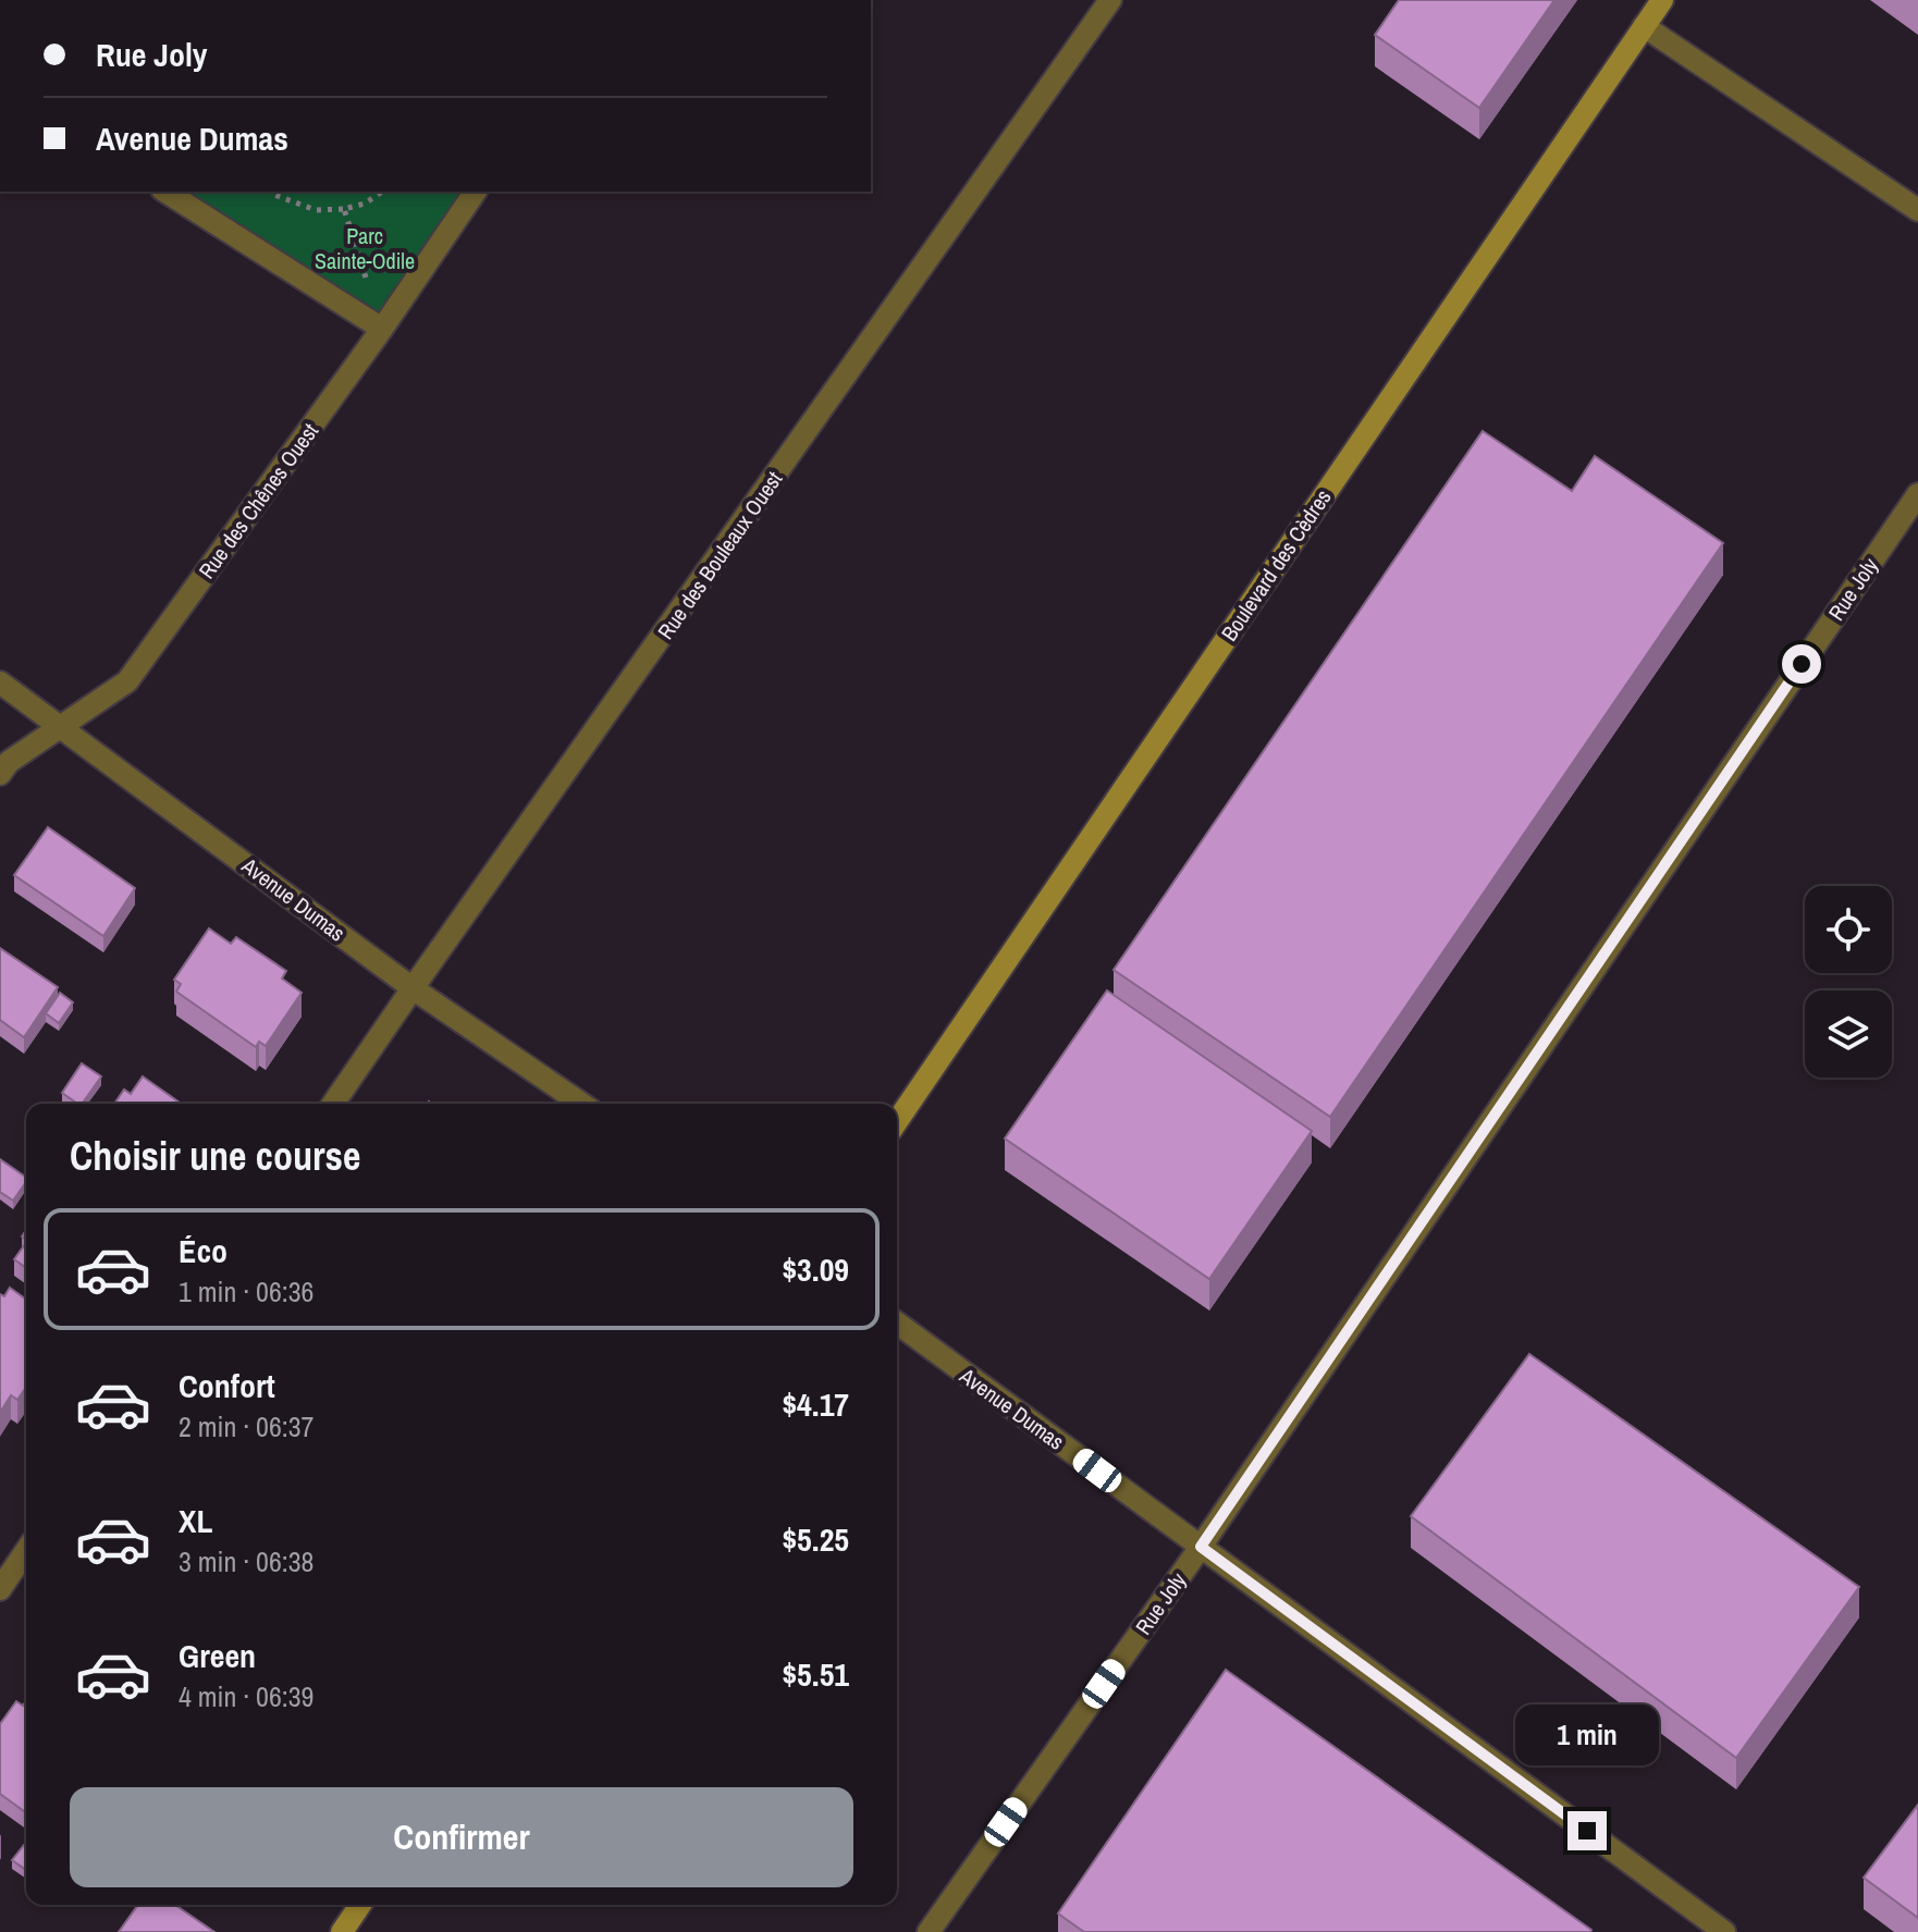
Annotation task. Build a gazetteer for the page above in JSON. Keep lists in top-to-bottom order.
{
  "streets": {
    "street": [
      "Rue des Chênes Ouest",
      "Rue des Bouleaux Ouest",
      "Boulevard des Cèdres",
      "Rue Joly",
      "Avenue Dumas"
    ]
  },
  "crossings": [
    ["Rue des Chênes Ouest", "Avenue Dumas"],
    ["Rue des Bouleaux Ouest", "Avenue Dumas"],
    ["Rue Joly", "Avenue Dumas"]
  ],
  "parks": ["Parc Sainte-Odile"],
  "page": {
    "banner": ["Rue Joly", "Avenue Dumas"],
    "heading": "Choisir une course",
    "list": [
      {
        "name": "Éco",
        "note": "1 min · 06:36",
        "value": "$3.09"
      },
      {
        "name": "Confort",
        "note": "2 min · 06:37",
        "value": "$4.17"
      },
      {
        "name": "XL",
        "note": "3 min · 06:38",
        "value": "$5.25"
      },
      {
        "name": "Green",
        "note": "4 min · 06:39",
        "value": "$5.51"
      }
    ],
    "bubble": "1 min",
    "buttons": "Confirmer"
  }
}
